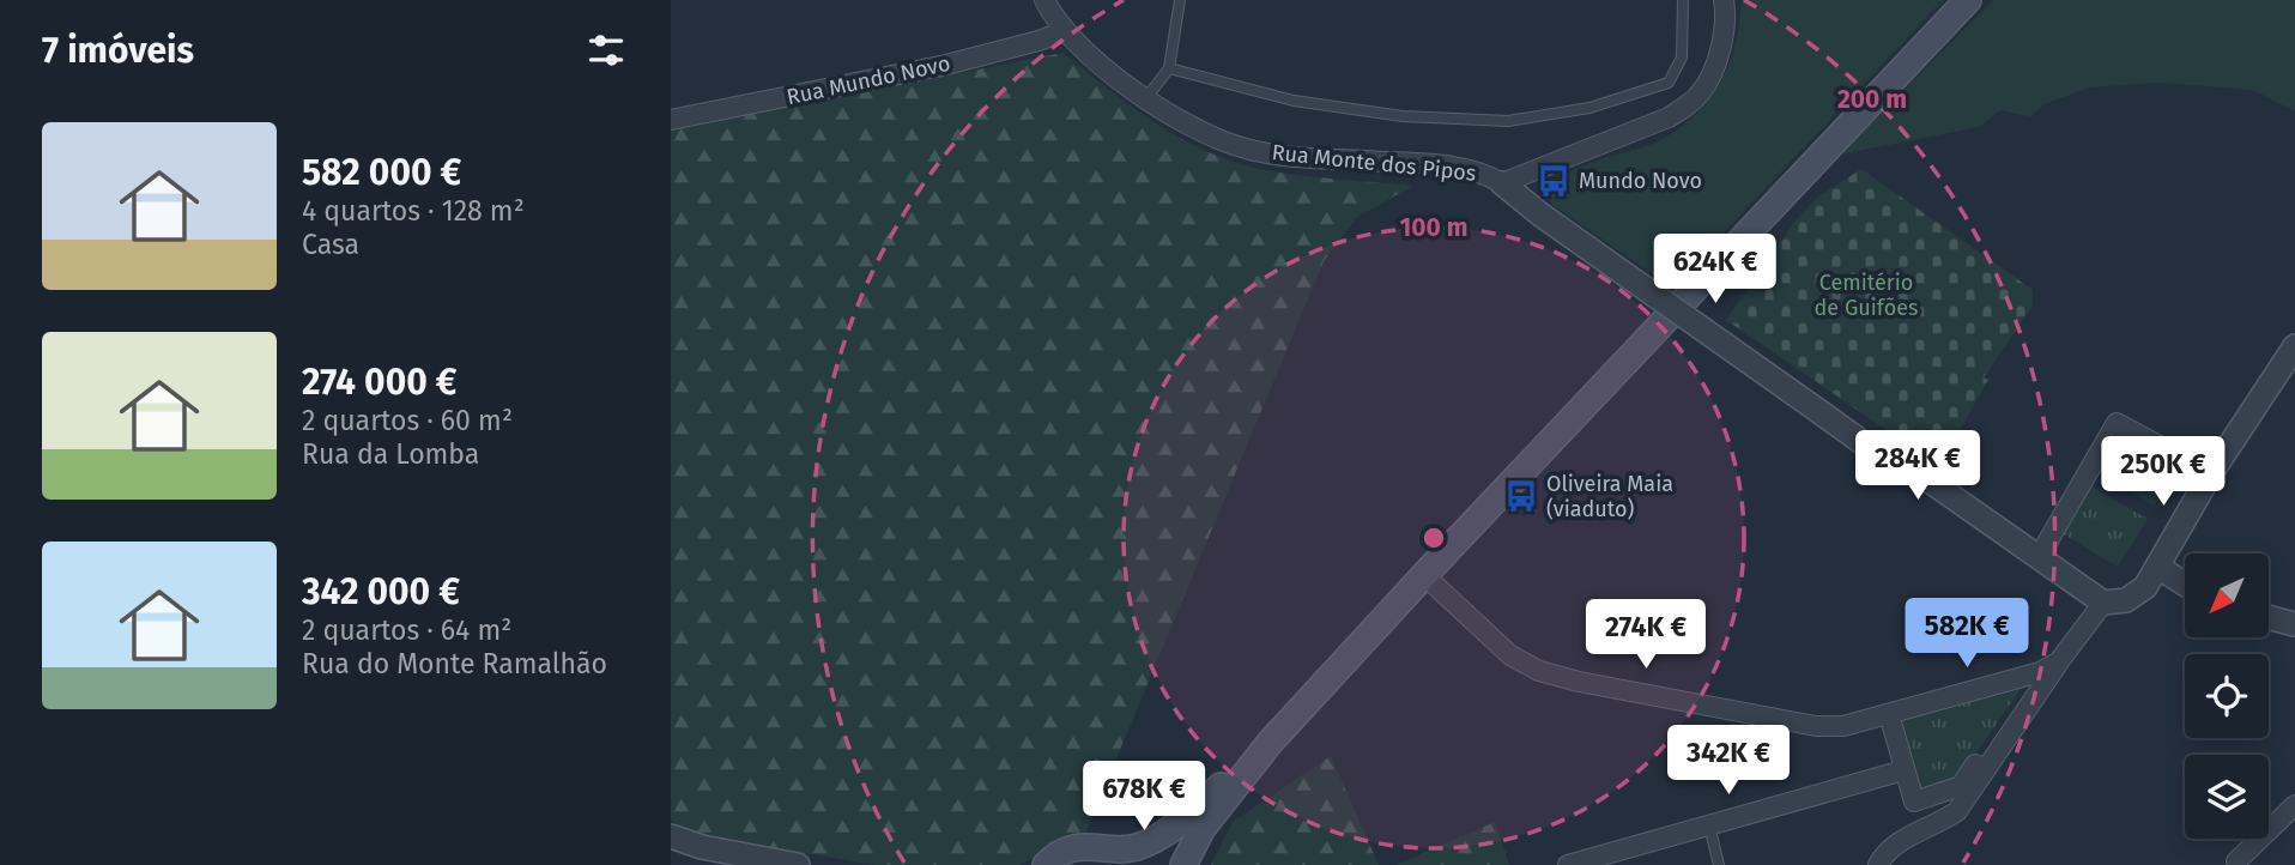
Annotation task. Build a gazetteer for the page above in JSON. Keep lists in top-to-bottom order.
{
  "streets": {
    "street": ["Rua Mundo Novo", "Rua Monte dos Pipos"]
  },
  "crossings": [
    ["Rua Mundo Novo", "Rua Monte dos Pipos"]
  ],
  "parks": ["Cemitério de Guifões"],
  "places": {
    "bus stop": ["Mundo Novo", "Oliveira Maia (viaduto)"]
  },
  "north": "bottom left",
  "page": {
    "heading": "7 imóveis",
    "list": [
      {
        "name": "582 000 €",
        "note": "4 quartos · 128 m² · Casa"
      },
      {
        "name": "274 000 €",
        "note": "2 quartos · 60 m² · Rua da Lomba"
      },
      {
        "name": "342 000 €",
        "note": "2 quartos · 64 m² · Rua do Monte Ramalhão"
      }
    ],
    "price": [
      "624K €",
      "284K €",
      "250K €",
      "582K €",
      "274K €",
      "342K €",
      "678K €"
    ]
  },
  "rings": ["200 m", "100 m"]
}
